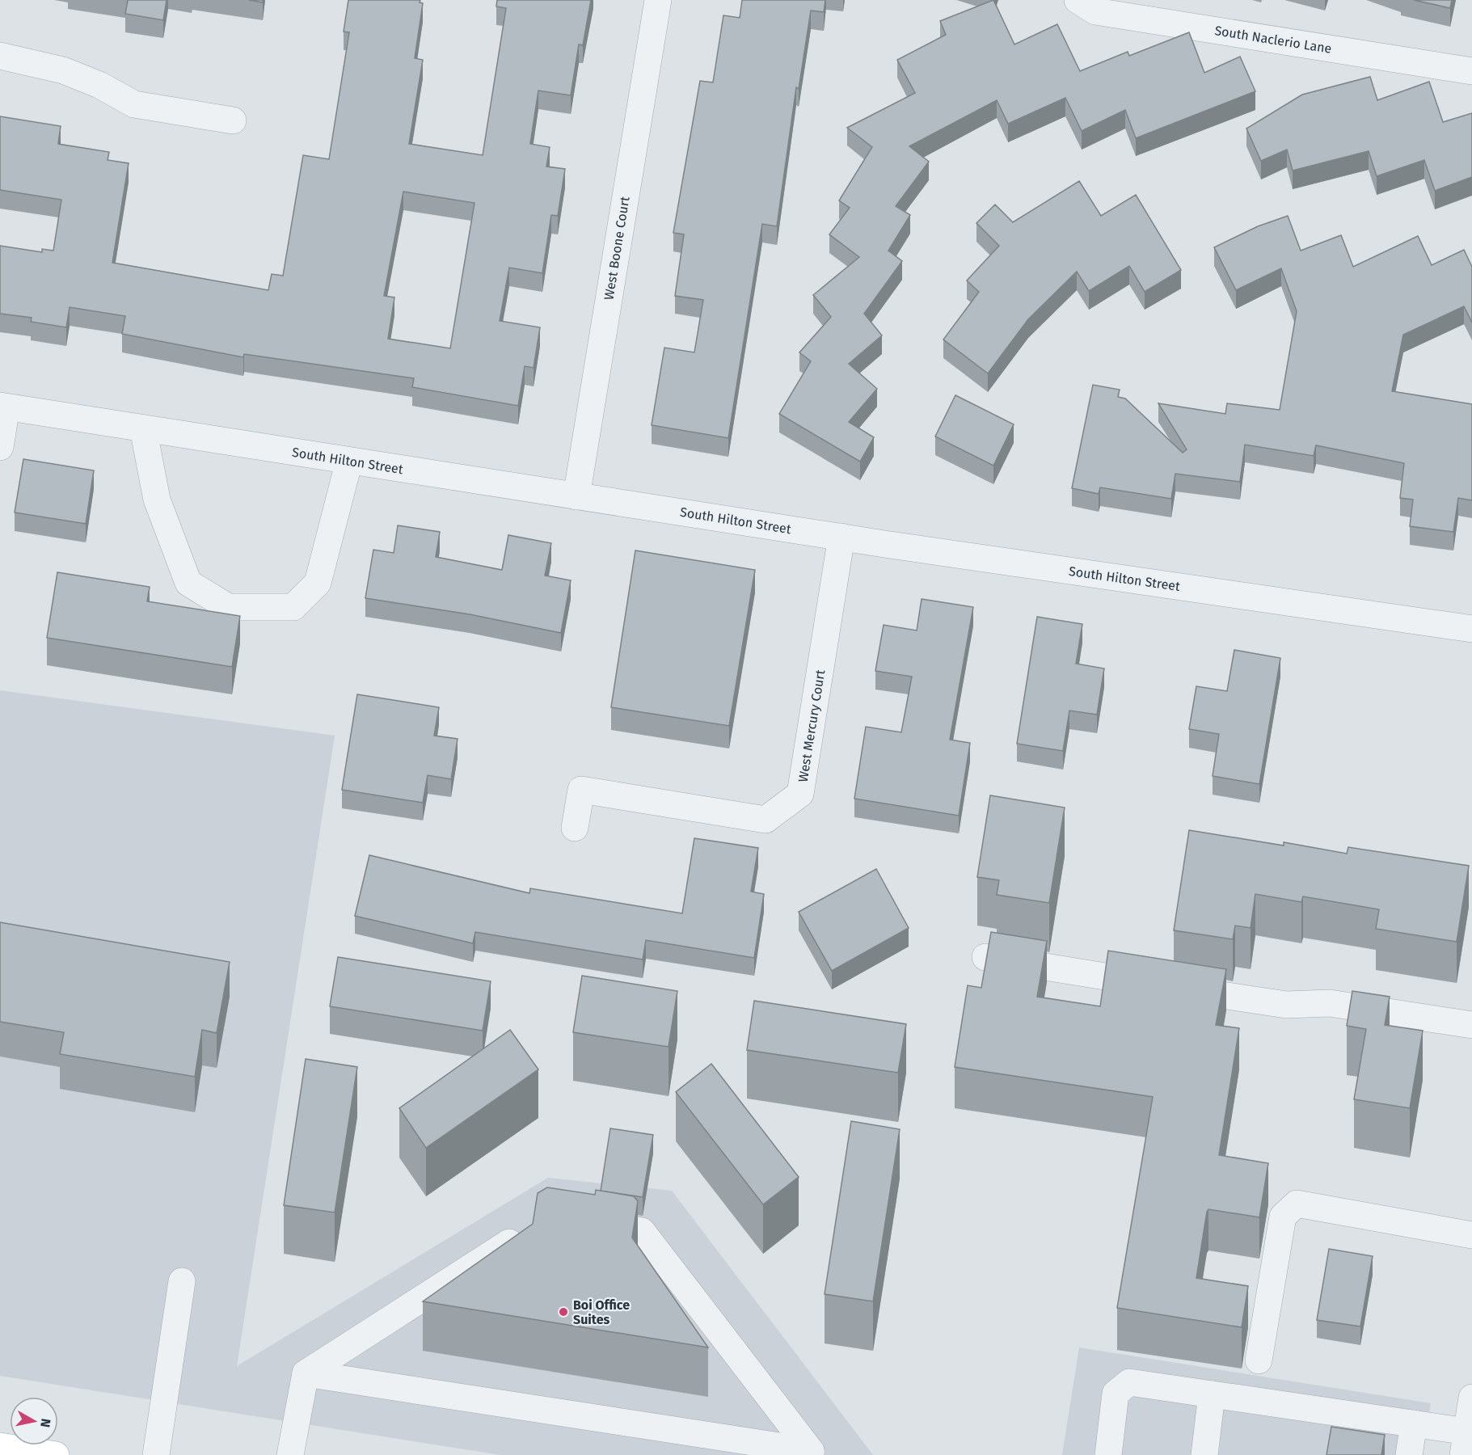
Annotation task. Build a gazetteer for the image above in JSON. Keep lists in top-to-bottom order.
{
  "streets": {
    "street": [
      "South Naclerio Lane",
      "West Boone Court",
      "South Hilton Street",
      "West Mercury Court"
    ]
  },
  "crossings": [
    ["West Boone Court", "South Hilton Street"],
    ["South Hilton Street", "West Mercury Court"]
  ],
  "places": ["Boi Office Suites"],
  "north": "right"
}
